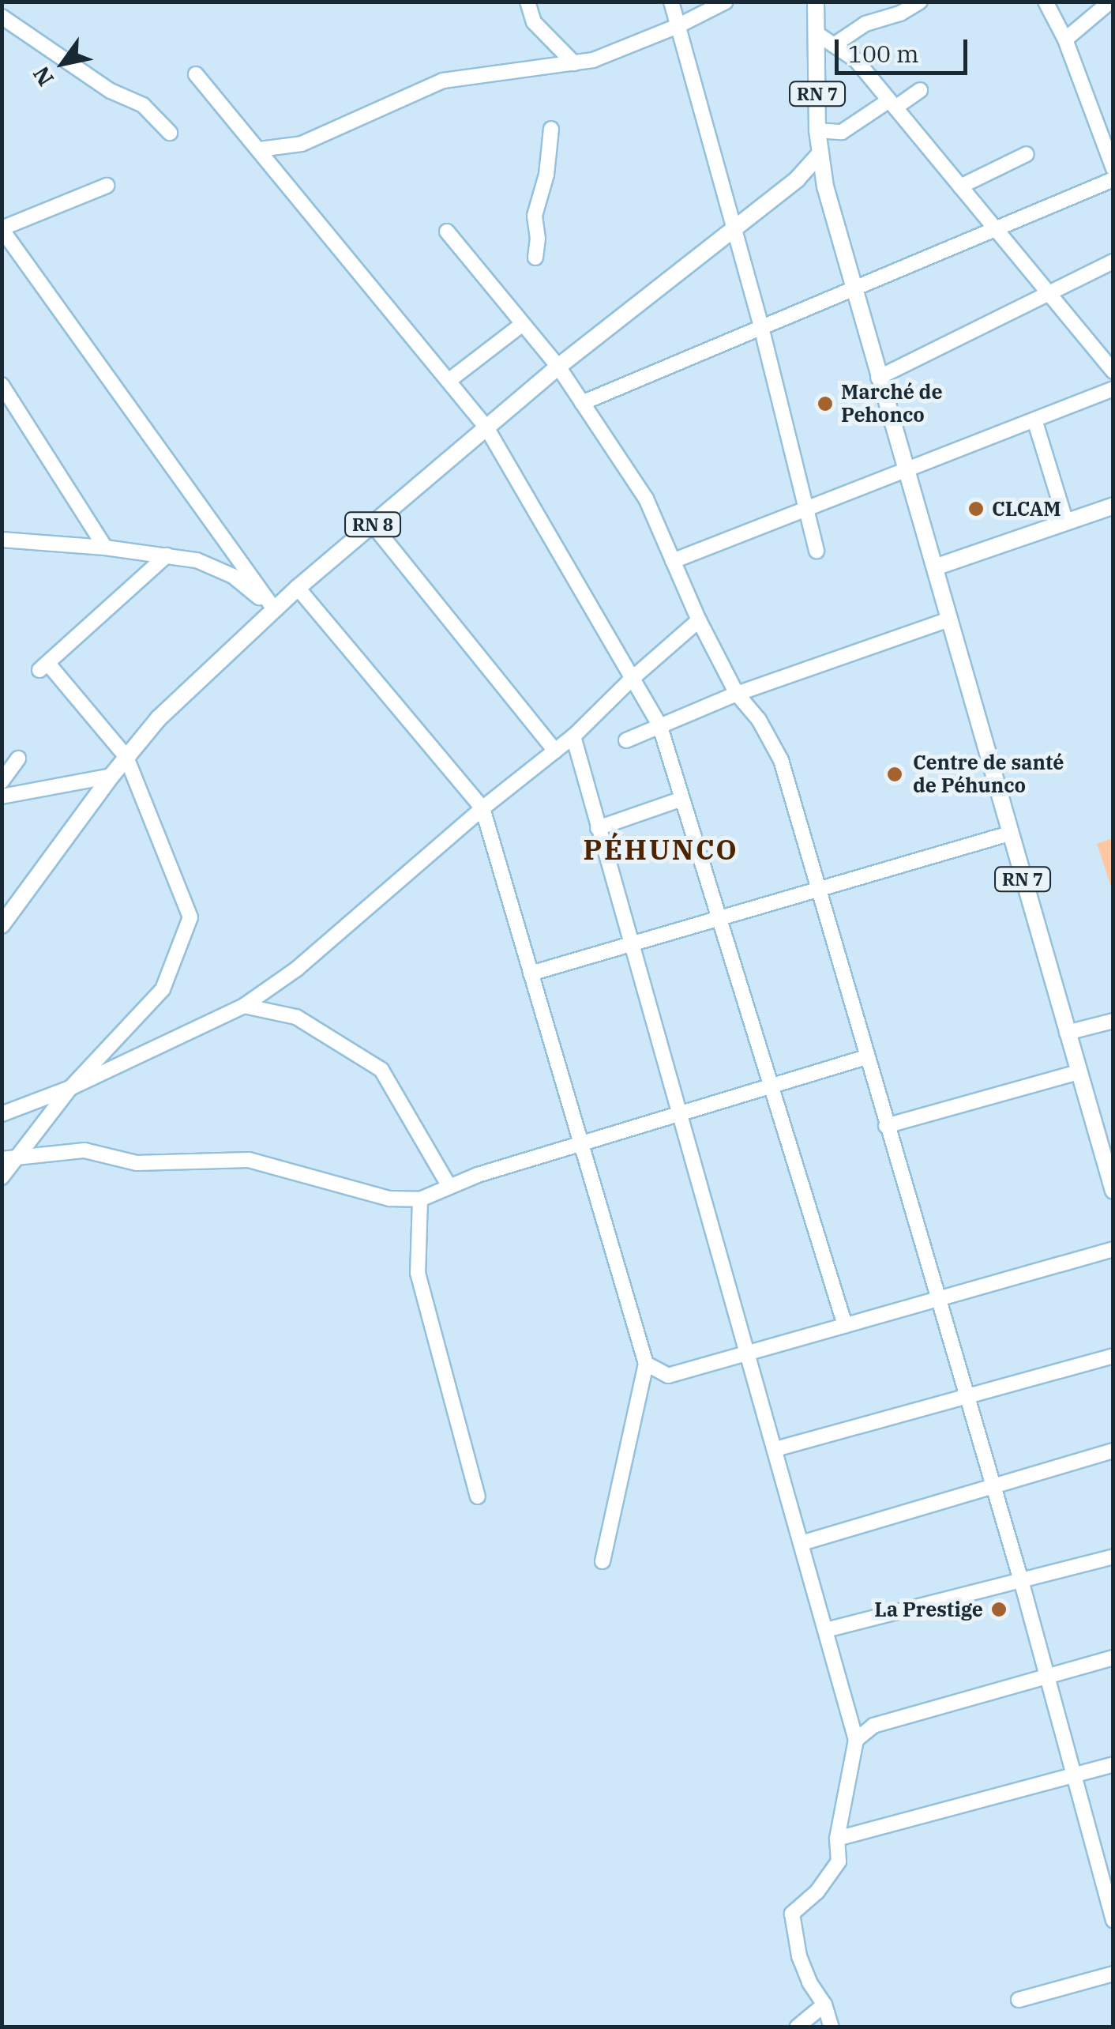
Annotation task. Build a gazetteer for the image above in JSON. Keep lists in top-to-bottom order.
{
  "streets": {
    "main road": ["RN 7", "RN 8"]
  },
  "crossings": [
    ["RN 7", "RN 8"]
  ],
  "districts": ["PÉHUNCO"],
  "places": [
    "Marché de Pehonco",
    "CLCAM",
    "Centre de santé de Péhunco",
    "La Prestige"
  ],
  "scale_bar": "100 m",
  "north": "bottom left"
}
